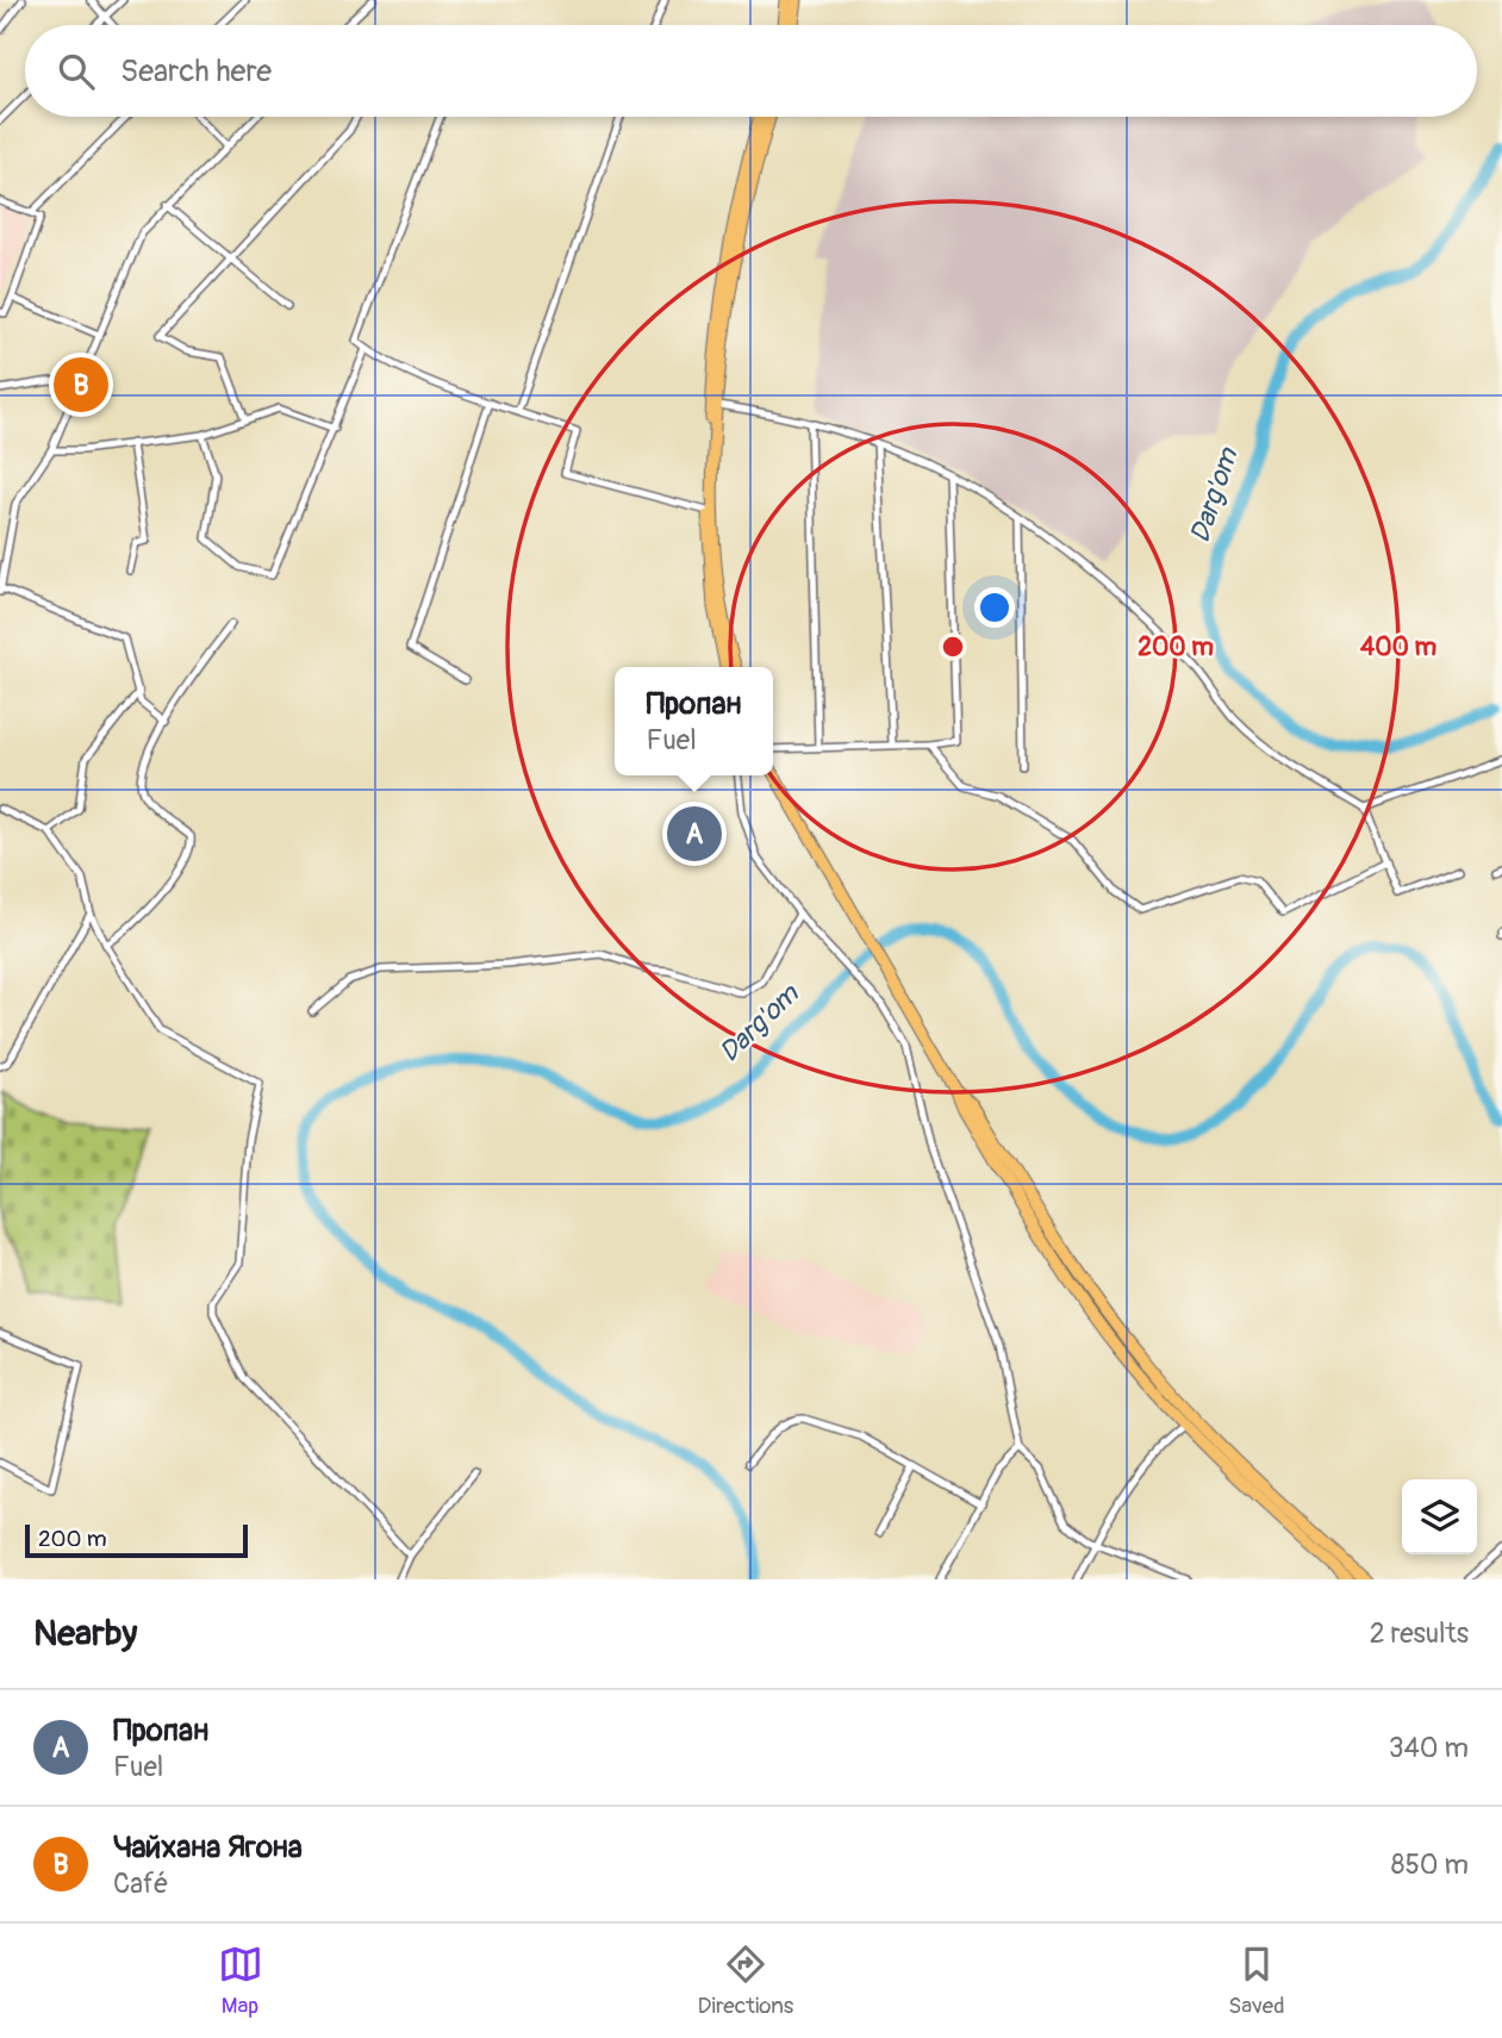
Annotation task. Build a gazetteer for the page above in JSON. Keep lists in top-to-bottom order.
{
  "water": ["Darg'om"],
  "scale_bar": "200 m",
  "page": {
    "search": "Search here",
    "pins": ["B", "A"],
    "popup": ["Пропан", "Fuel"],
    "scale": "200 m",
    "heading": ["Nearby", "2 results"],
    "list": [
      {
        "mark": "A",
        "name": "Пропан",
        "note": "Fuel",
        "value": "340 m"
      },
      {
        "mark": "B",
        "name": "Чайхана Ягона",
        "note": "Café",
        "value": "850 m"
      }
    ],
    "nav": ["Map", "Directions", "Saved"]
  },
  "rings": ["200 m", "400 m"]
}
